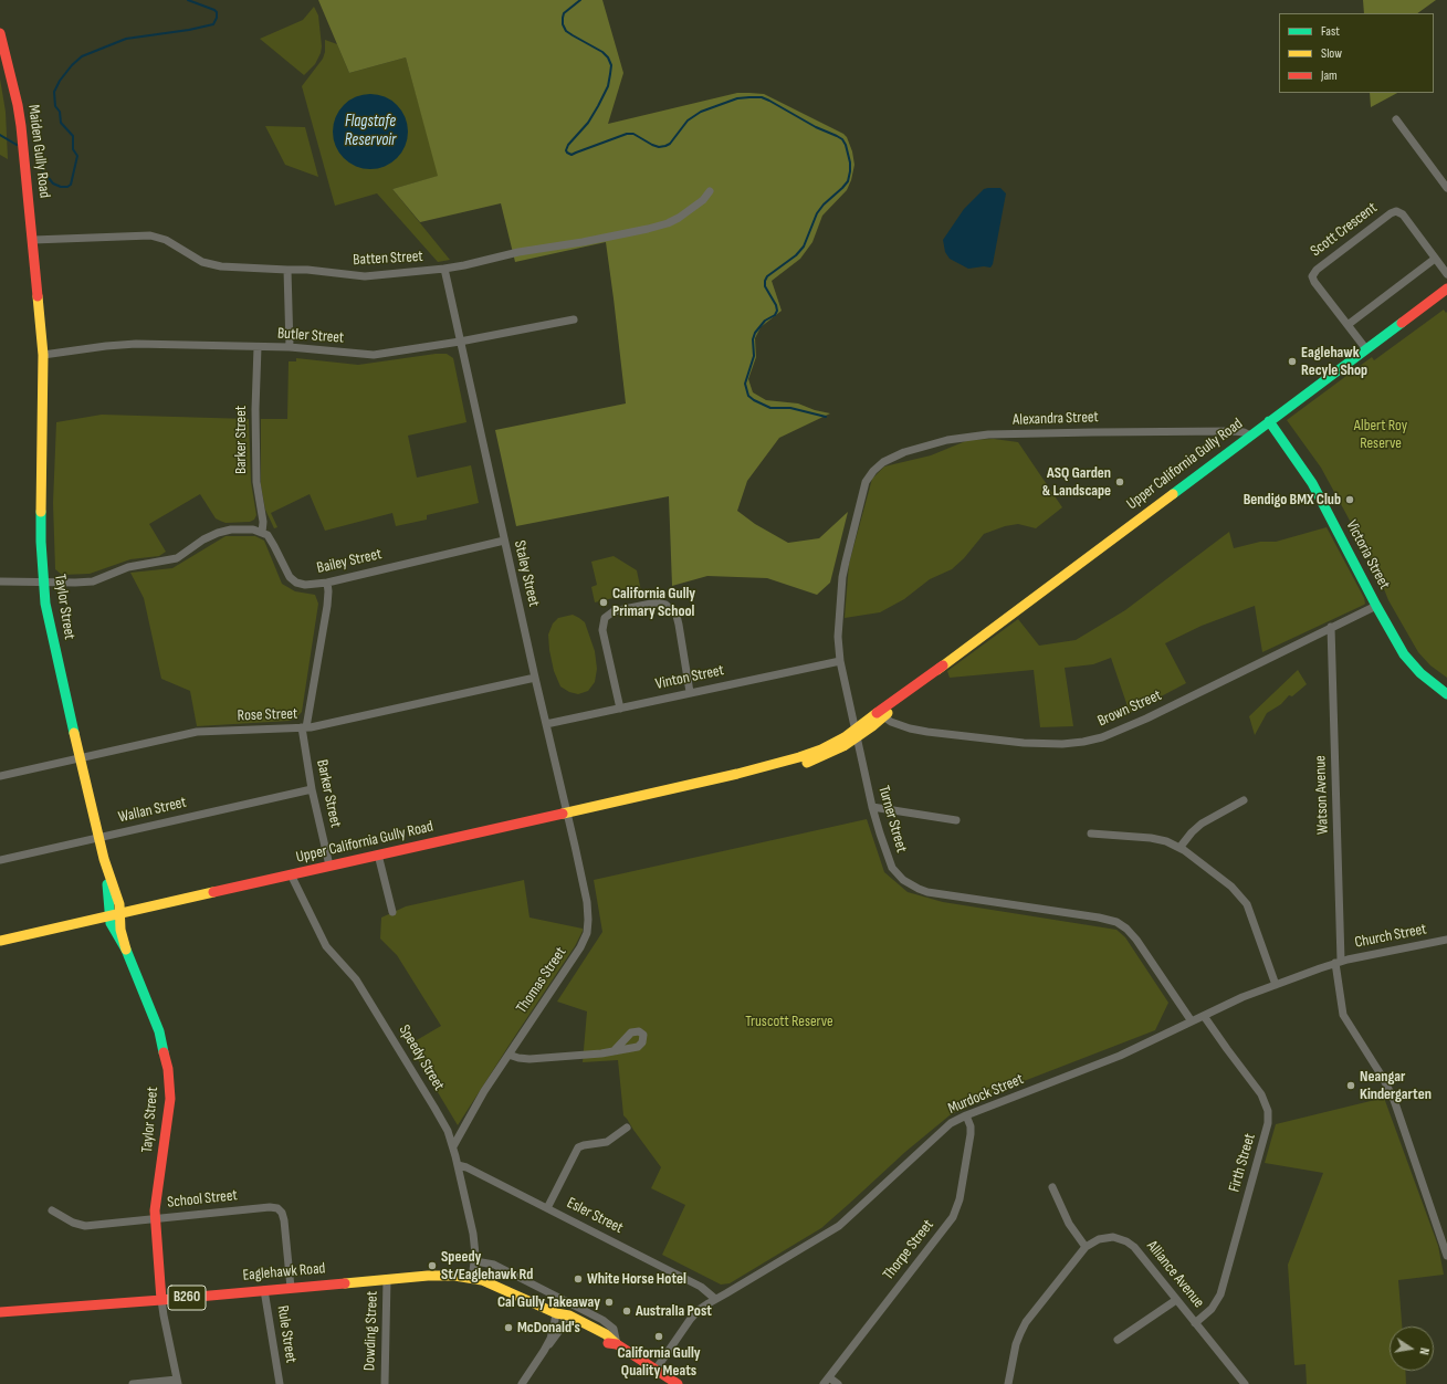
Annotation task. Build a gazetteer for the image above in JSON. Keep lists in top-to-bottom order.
{
  "streets": {
    "street": [
      "Maiden Gully Road",
      "Scott Crescent",
      "Batten Street",
      "Butler Street",
      "Alexandra Street",
      "Barker Street",
      "Upper California Gully Road",
      "Victoria Street",
      "Bailey Street",
      "Staley Street",
      "Taylor Street",
      "Vinton Street",
      "Brown Street",
      "Rose Street",
      "Watson Avenue",
      "Wallan Street",
      "Turner Street",
      "Church Street",
      "Thomas Street",
      "Speedy Street",
      "Murdock Street",
      "Firth Street",
      "School Street",
      "Esler Street",
      "Thorpe Street",
      "Eaglehawk Road",
      "Alliance Avenue",
      "B260",
      "Dowding Street",
      "Rule Street"
    ]
  },
  "crossings": [
    ["Maiden Gully Road", "Batten Street"],
    ["Maiden Gully Road", "Butler Street"],
    ["Maiden Gully Road", "Taylor Street"],
    ["Scott Crescent", "Upper California Gully Road"],
    ["Batten Street", "Staley Street"],
    ["Butler Street", "Barker Street"],
    ["Butler Street", "Staley Street"],
    ["Butler Street", "Taylor Street"],
    ["Alexandra Street", "Upper California Gully Road"],
    ["Alexandra Street", "Turner Street"],
    ["Barker Street", "Upper California Gully Road"],
    ["Barker Street", "Bailey Street"],
    ["Barker Street", "Rose Street"],
    ["Barker Street", "Wallan Street"],
    ["Upper California Gully Road", "Victoria Street"],
    ["Upper California Gully Road", "Staley Street"],
    ["Upper California Gully Road", "Taylor Street"],
    ["Upper California Gully Road", "Brown Street"],
    ["Upper California Gully Road", "Turner Street"],
    ["Upper California Gully Road", "Thomas Street"],
    ["Upper California Gully Road", "Speedy Street"],
    ["Victoria Street", "Brown Street"],
    ["Bailey Street", "Staley Street"],
    ["Staley Street", "Vinton Street"],
    ["Staley Street", "Rose Street"],
    ["Staley Street", "Thomas Street"],
    ["Taylor Street", "Rose Street"],
    ["Taylor Street", "Wallan Street"],
    ["Taylor Street", "School Street"],
    ["Taylor Street", "Eaglehawk Road"],
    ["Vinton Street", "Turner Street"],
    ["Brown Street", "Watson Avenue"],
    ["Watson Avenue", "Church Street"],
    ["Watson Avenue", "Murdock Street"],
    ["Turner Street", "Murdock Street"],
    ["Church Street", "Murdock Street"],
    ["Thomas Street", "Speedy Street"],
    ["Speedy Street", "Esler Street"],
    ["Speedy Street", "Eaglehawk Road"],
    ["Murdock Street", "Firth Street"],
    ["Murdock Street", "Esler Street"],
    ["Murdock Street", "Thorpe Street"],
    ["Murdock Street", "Eaglehawk Road"],
    ["Firth Street", "Alliance Avenue"],
    ["School Street", "Eaglehawk Road"],
    ["Eaglehawk Road", "Dowding Street"],
    ["Eaglehawk Road", "Rule Street"]
  ],
  "water": ["Flagstafe Reservoir"],
  "parks": ["Albert Roy Reserve", "Truscott Reserve"],
  "places": [
    "Eaglehawk Recyle Shop",
    "ASQ Garden & Landscape",
    "Bendigo BMX Club",
    "California Gully Primary School",
    "Neangar Kindergarten",
    "Speedy St/Eaglehawk Rd",
    "White Horse Hotel",
    "Cal Gully Takeaway",
    "AustralIa Post",
    "McDonald's",
    "California Gully Quality Meats"
  ],
  "legend": ["Fast", "Slow", "Jam"],
  "north": "right"
}
